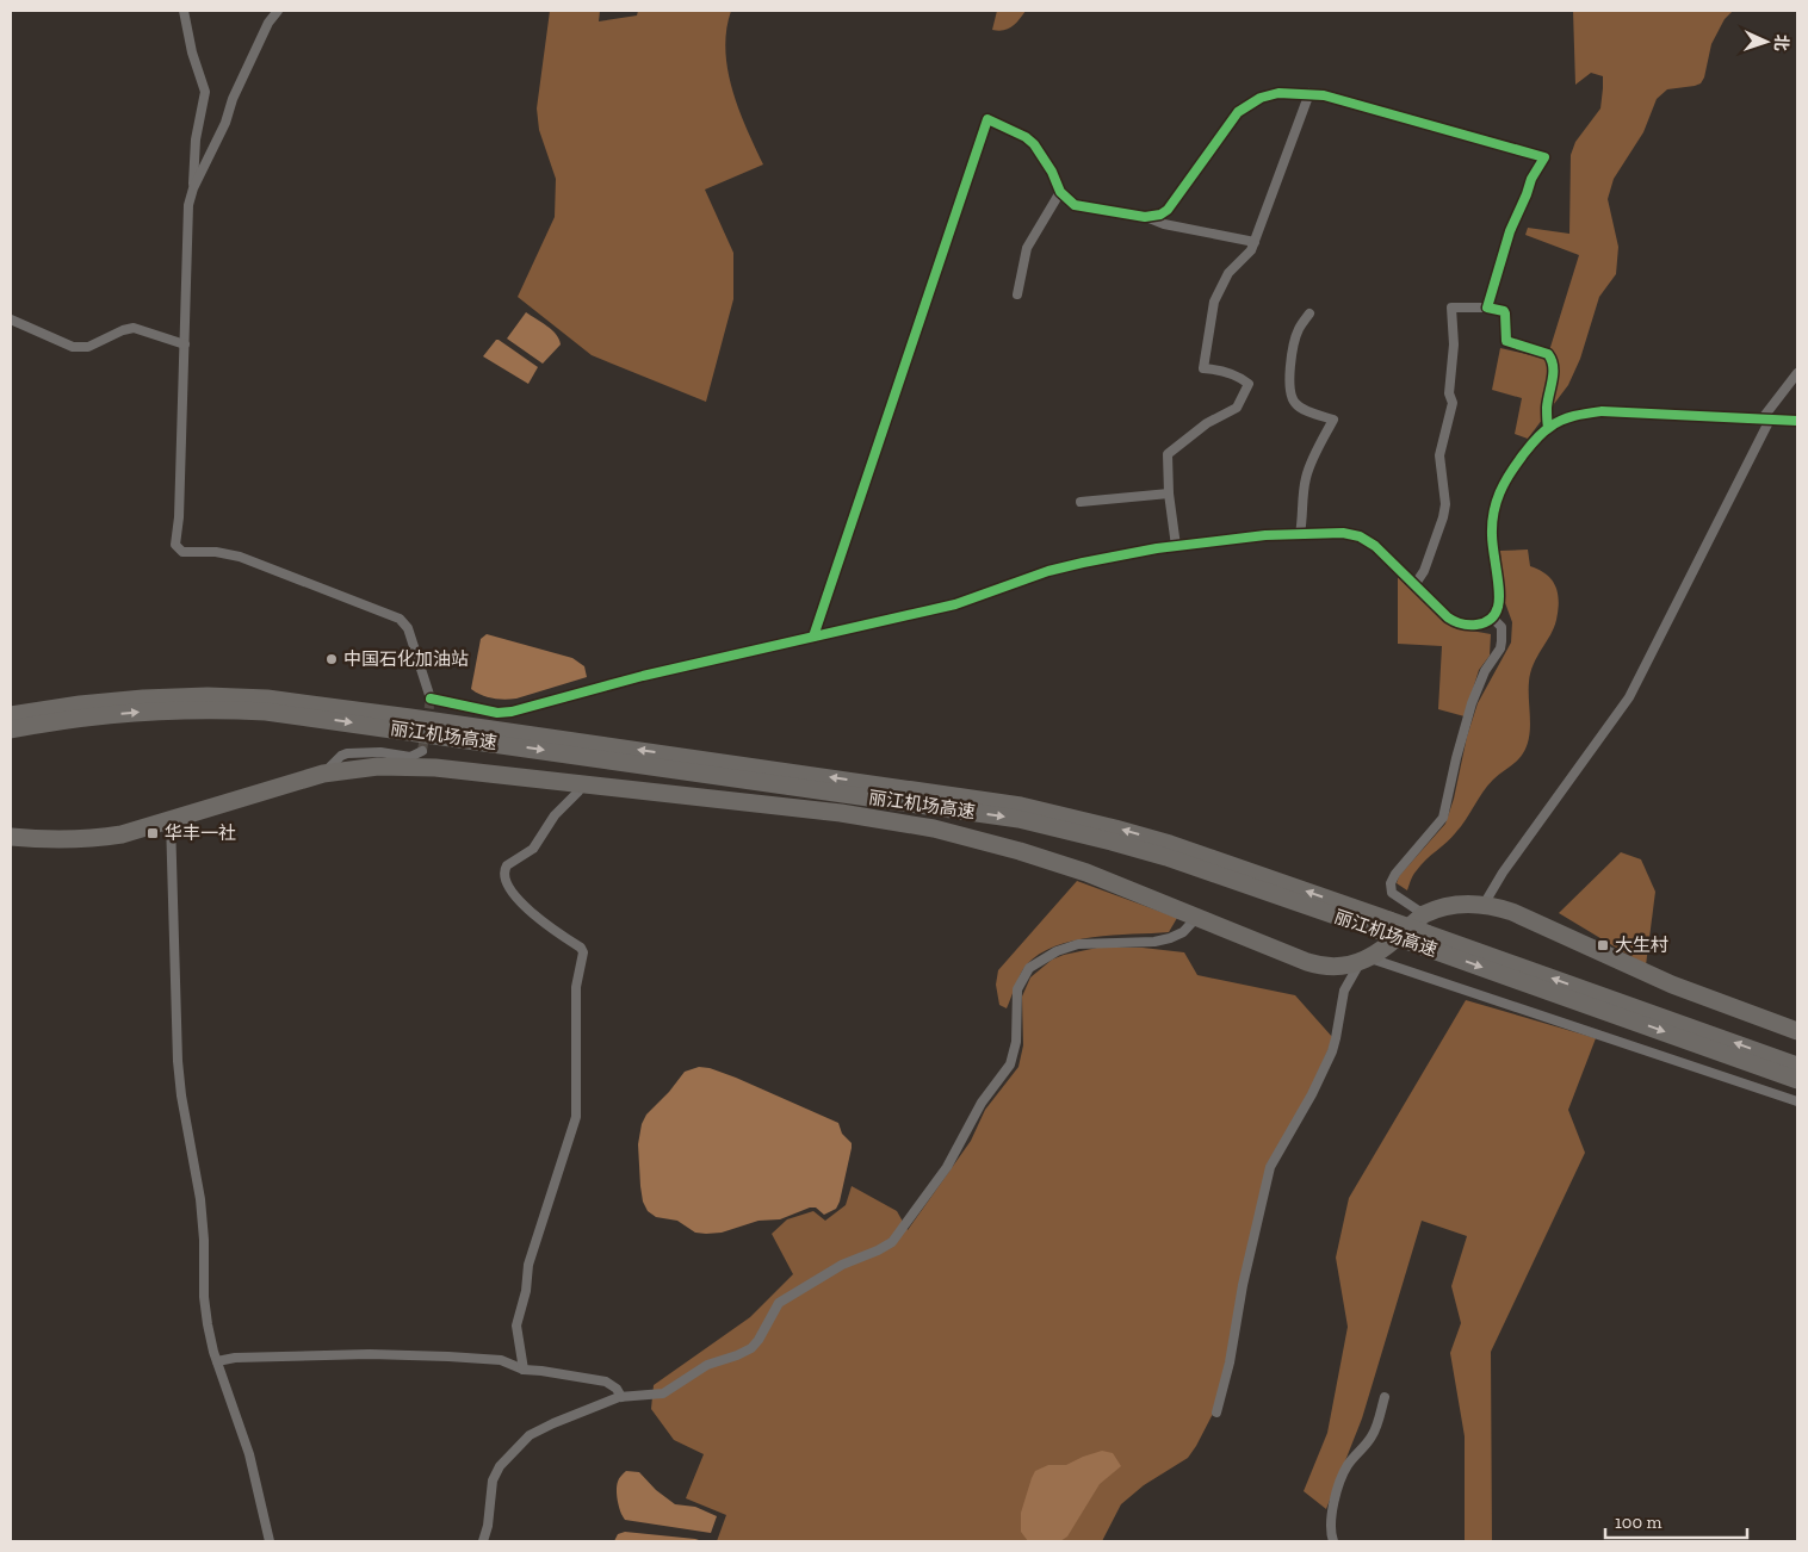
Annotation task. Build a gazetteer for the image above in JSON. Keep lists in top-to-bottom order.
{
  "streets": {
    "highway": ["丽江机场高速"]
  },
  "places": {
    "other": ["中国石化加油站"],
    "transit": ["华丰一社", "大生村"]
  },
  "scale_bar": "100 m",
  "north": "right"
}
